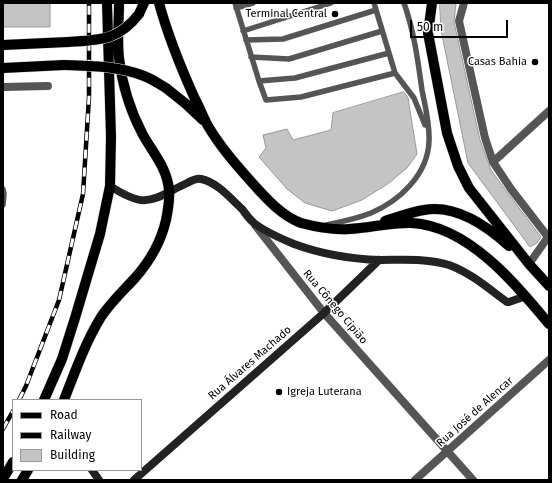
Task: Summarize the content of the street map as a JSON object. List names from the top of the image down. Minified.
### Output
{"streets":{"street":["Rua Cônego Cipião","Rua Álvares Machado","Rua José de Alencar"]},"crossings":[["Rua Cônego Cipião","Rua Álvares Machado"],["Rua Cônego Cipião","Rua José de Alencar"]],"places":["Terminal Central","Casas Bahia","Igreja Luterana"],"legend":["Road","Railway","Building"],"scale_bar":"50 m"}
